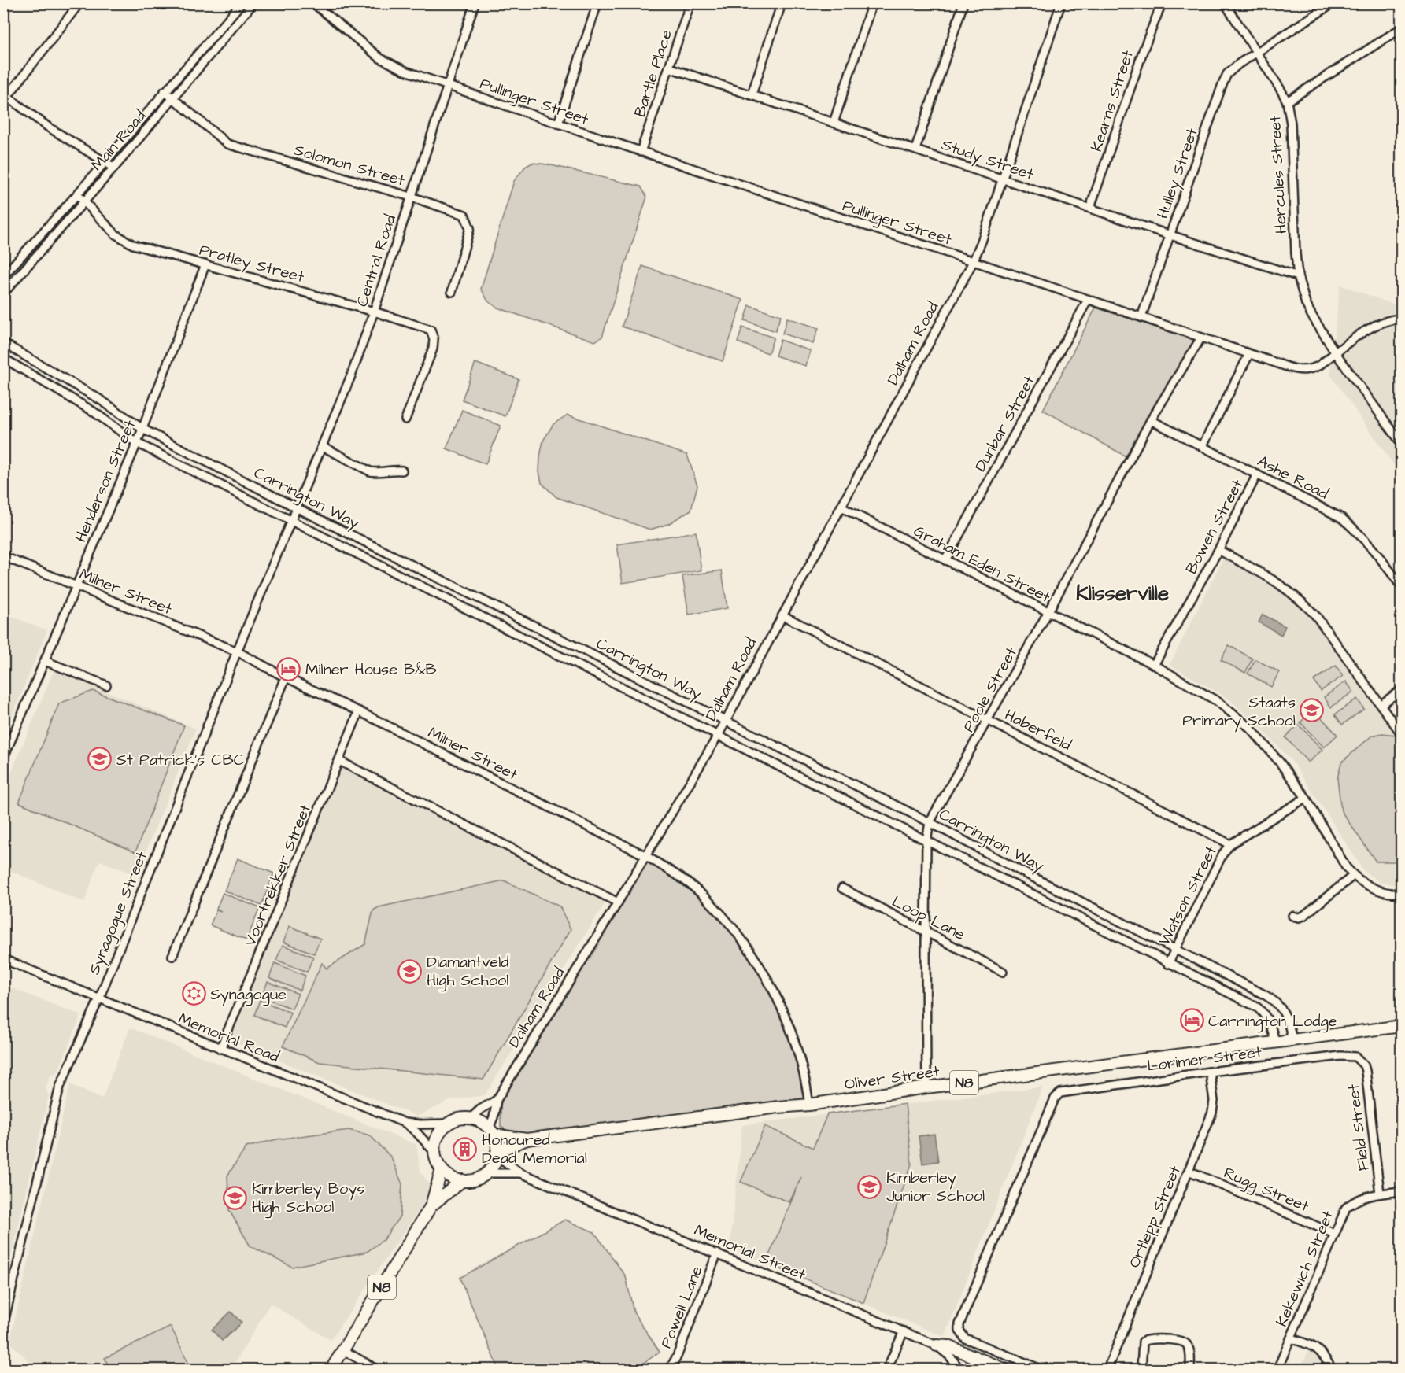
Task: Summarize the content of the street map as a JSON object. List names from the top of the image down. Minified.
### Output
{"streets":{"highway":["Oliver Street","N8"],"street":["Bartle Place","Pullinger Street","Kearns Street","Main Road","Study Street","Solomon Street","Hulley Street","Hercules Street","Central Road","Pratley Street","Dalham Road","Dunbar Street","Ashe Road","Henderson Street","Carrington Way","Bowen Street","Graham Eden Street","Milner Street","Poole Street","Haberfeld","Voortrekker Street","Watson Street","Synagogue Street","Loop Lane","Memorial Road","Lorimer Street","Field Street","Rugg Street","Ortlepp Street","Memorial Street","Kekewich Street","Powell Lane"]},"crossings":[["Bartle Place","Pullinger Street"],["Bartle Place","Study Street"],["Pullinger Street","Hulley Street"],["Pullinger Street","Hercules Street"],["Pullinger Street","Central Road"],["Pullinger Street","Dalham Road"],["Pullinger Street","Dunbar Street"],["Pullinger Street","Poole Street"],["Kearns Street","Study Street"],["Main Road","Solomon Street"],["Main Road","Pratley Street"],["Study Street","Hulley Street"],["Study Street","Hercules Street"],["Study Street","Dalham Road"],["Solomon Street","Central Road"],["Hulley Street","Hercules Street"],["Central Road","Pratley Street"],["Central Road","Carrington Way"],["Central Road","Synagogue Street"],["Pratley Street","Henderson Street"],["Dalham Road","Carrington Way"],["Dalham Road","Graham Eden Street"],["Dalham Road","Milner Street"],["Dalham Road","Haberfeld"],["Dalham Road","Memorial Road"],["Dalham Road","Oliver Street"],["Dalham Road","N8"],["Dalham Road","Memorial Street"],["Dunbar Street","Graham Eden Street"],["Ashe Road","Bowen Street"],["Ashe Road","Poole Street"],["Henderson Street","Carrington Way"],["Henderson Street","Milner Street"],["Carrington Way","Poole Street"],["Carrington Way","Watson Street"],["Carrington Way","Synagogue Street"],["Carrington Way","Oliver Street"],["Bowen Street","Graham Eden Street"],["Graham Eden Street","Poole Street"],["Graham Eden Street","Watson Street"],["Milner Street","Voortrekker Street"],["Milner Street","Synagogue Street"],["Milner Street","Oliver Street"],["Poole Street","Haberfeld"],["Poole Street","Loop Lane"],["Poole Street","Oliver Street"],["Haberfeld","Watson Street"],["Voortrekker Street","Memorial Road"],["Synagogue Street","Memorial Road"],["Memorial Road","Oliver Street"],["Memorial Road","N8"],["Memorial Road","Memorial Street"],["Lorimer Street","Field Street"],["Lorimer Street","Ortlepp Street"],["Oliver Street","N8"],["Oliver Street","Memorial Street"],["N8","Memorial Street"],["Field Street","Kekewich Street"],["Rugg Street","Ortlepp Street"],["Rugg Street","Kekewich Street"],["Memorial Street","Powell Lane"]],"districts":["Klisserville"],"places":{"hotel":["Milner House B&B","Carrington Lodge"],"school or university":["Staats Primary School","St Patrick's CBC","Diamantveld High School","Kimberley Junior School","Kimberley Boys High School"],"synagogue":["Synagogue"],"building":["Honoured Dead Memorial"]}}
